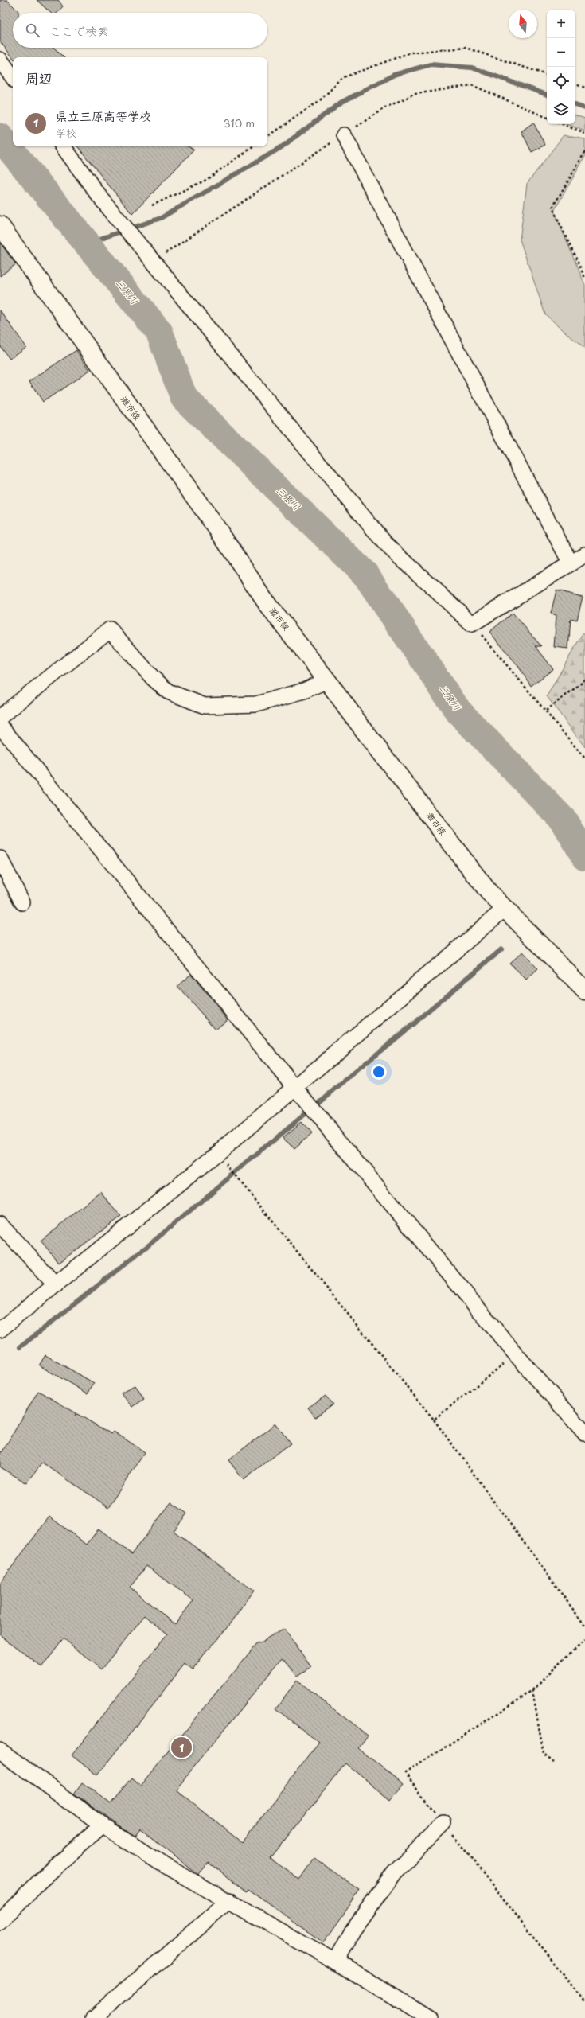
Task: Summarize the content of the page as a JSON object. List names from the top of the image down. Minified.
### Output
{"streets":{"main road":["灘市線"]},"water":["三原川"],"north":"top","page":{"map_buttons":["+","−"],"search":"ここで検索","heading":"周辺","list":[{"mark":"1","name":"県立三原高等学校","note":"学校","value":"310 m"}],"pins":"1"}}
